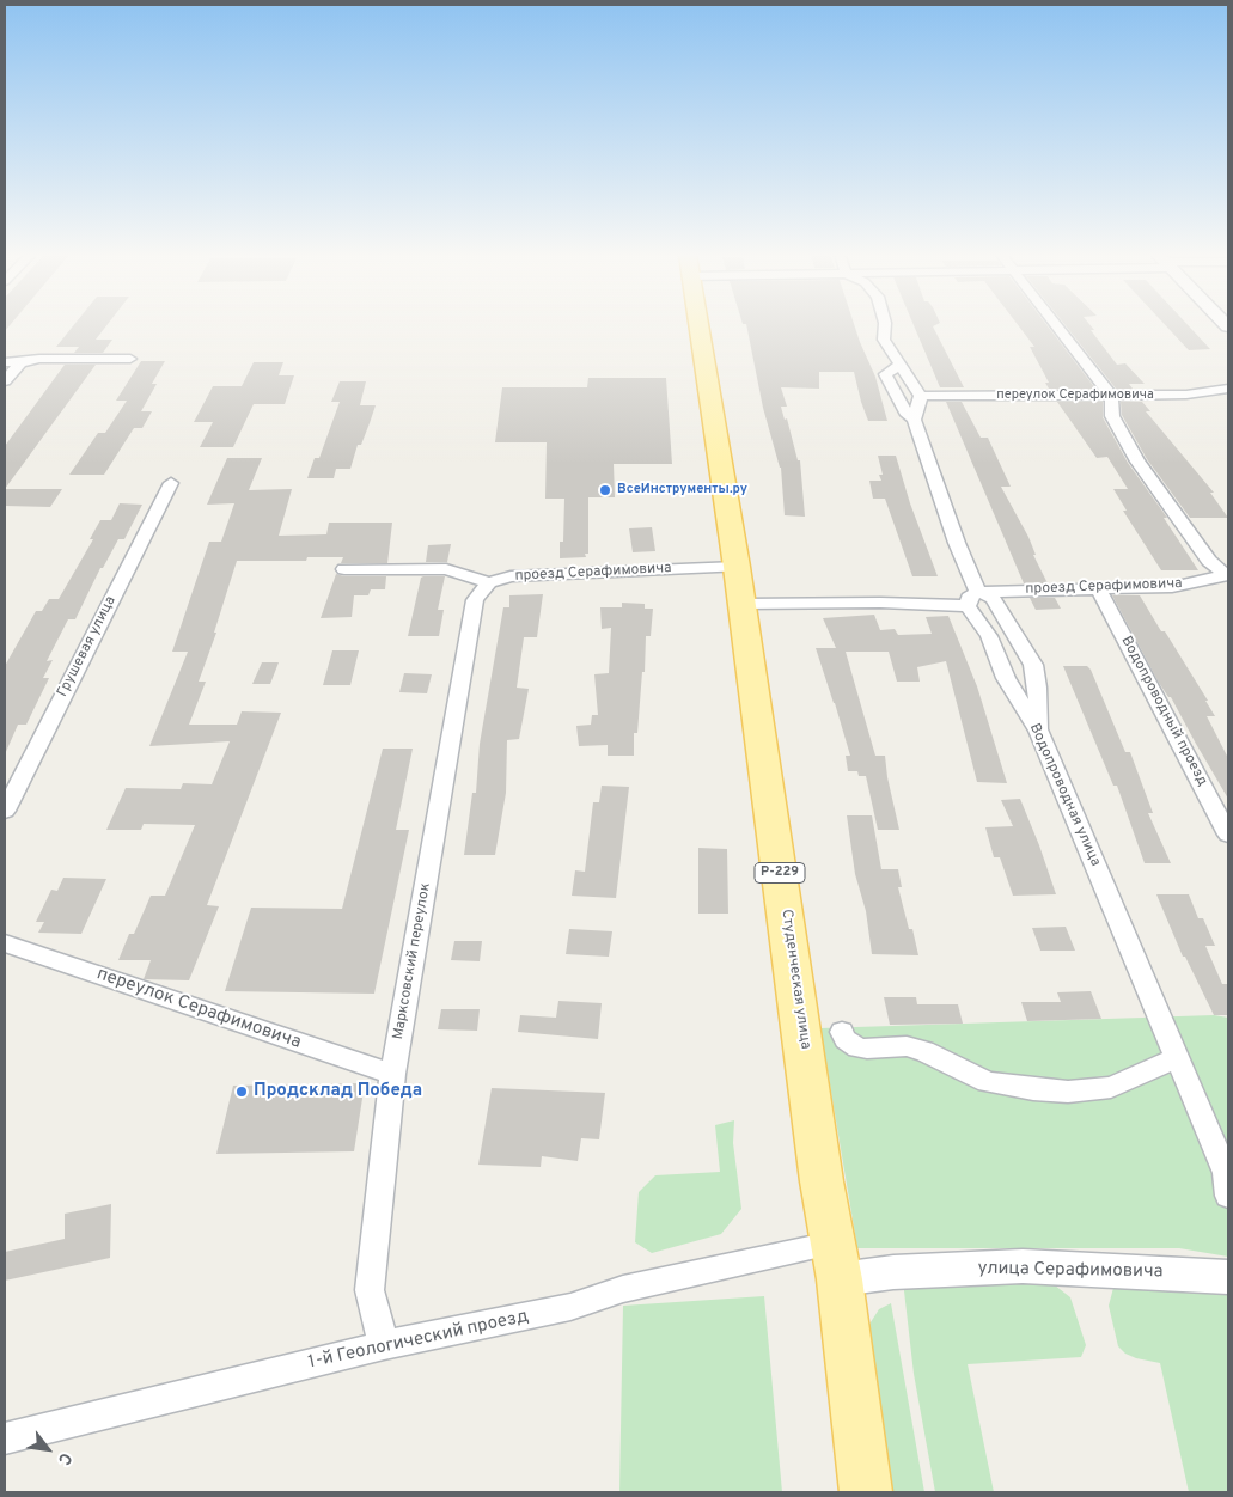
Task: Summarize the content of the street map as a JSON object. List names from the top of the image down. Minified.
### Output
{"streets":{"main road":["Р-229","Студенческая улица"],"street":["переулок Серафимовича","проезд Серафимовича","Грушевая улица","Водопроводный проезд","Водопроводная улица","Марксовский переулок","улица Серафимовича","1-й Геологический проезд"]},"crossings":[["переулок Серафимовича","Марксовский переулок"],["проезд Серафимовича","Водопроводный проезд"],["проезд Серафимовича","Водопроводная улица"],["проезд Серафимовича","Марксовский переулок"],["проезд Серафимовича","Студенческая улица"],["Марксовский переулок","1-й Геологический проезд"],["Студенческая улица","улица Серафимовича"],["Студенческая улица","1-й Геологический проезд"]],"places":["ВсеИнструменты.ру","Продсклад Победа"],"north":"bottom right"}
